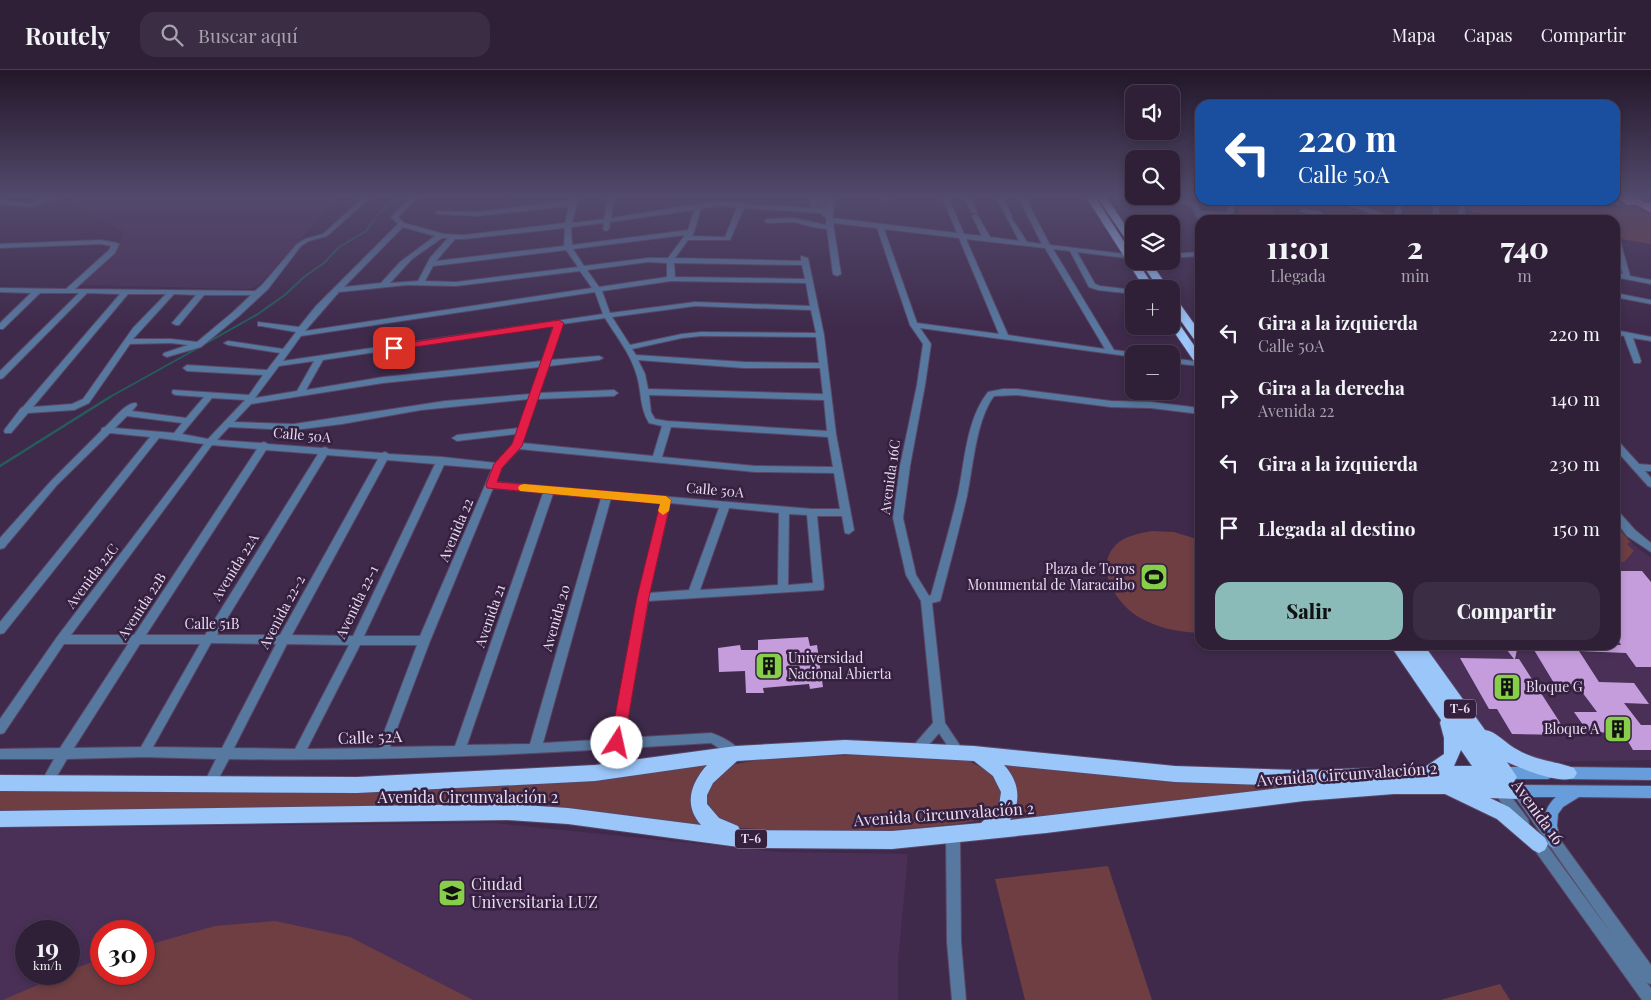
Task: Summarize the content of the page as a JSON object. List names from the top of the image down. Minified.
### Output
{"streets":{"highway":["T-6","Avenida Circunvalación 2","Avenida 16"],"street":["Calle 50A","Avenida 16C","Avenida 22","Avenida 22A","Avenida 22C","Avenida 22-1","Avenida 22B","Avenida 22-2","Avenida 21","Avenida 20","Calle 51B","Calle 52A"]},"crossings":[["Calle 50A","Avenida 22"],["Calle 50A","Avenida 22A"],["Calle 50A","Avenida 22C"],["Calle 50A","Avenida 22-1"],["Calle 50A","Avenida 22B"],["Calle 50A","Avenida 22-2"],["Calle 50A","Avenida 21"],["Calle 50A","Avenida 20"],["Avenida 16C","T-6"],["Avenida 16C","Avenida Circunvalación 2"],["Avenida 22","Calle 51B"],["Avenida 22","Calle 52A"],["Avenida 22A","Calle 51B"],["Avenida 22A","Calle 52A"],["Avenida 22C","Calle 51B"],["Avenida 22-1","Calle 51B"],["Avenida 22-1","Calle 52A"],["Avenida 22B","Calle 51B"],["Avenida 22B","Calle 52A"],["Avenida 22B","Avenida Circunvalación 2"],["Avenida 22-2","Calle 51B"],["Avenida 22-2","Calle 52A"],["Avenida 22-2","Avenida Circunvalación 2"],["Avenida 21","Calle 52A"],["Avenida 20","Calle 52A"],["T-6","Calle 52A"],["T-6","Avenida Circunvalación 2"],["Calle 52A","Avenida Circunvalación 2"],["Avenida Circunvalación 2","Avenida 16"]],"places":{"sports":["Plaza de Toros Monumental de Maracaibo"],"building":["Universidad Nacional Abierta","Bloque G","Bloque A"],"school or university":["Ciudad Universitaria LUZ"]},"page":{"header":"Routely","search":"Buscar aquí","nav":["Mapa","Capas","Compartir"],"map_buttons":["+","−"],"turn":["220 m","Calle 50A"],"eta":["11:01","Llegada","2","min","740","m"],"list":[{"name":"Gira a la izquierda","note":"Calle 50A","value":"220 m"},{"name":"Gira a la derecha","note":"Avenida 22","value":"140 m"},{"name":"Gira a la izquierda","value":"230 m"},{"name":"Llegada al destino","value":"150 m"}],"buttons":["Salir","Compartir"],"speed":"19 km/h","limit":"30"}}
